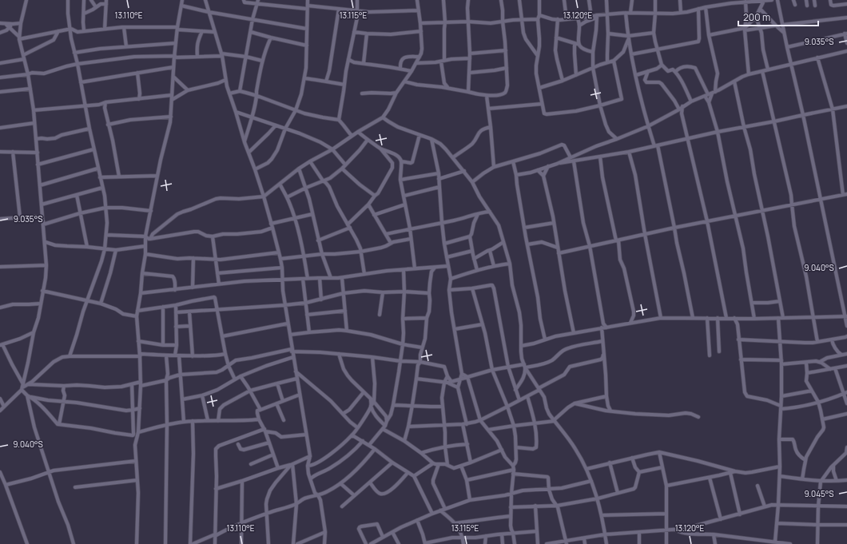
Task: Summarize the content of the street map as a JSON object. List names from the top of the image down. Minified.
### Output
{"scale_bar":"200 m","coordinates":["13.110°E","13.115°E","13.120°E","9.035°S","9.040°S","9.045°S"]}
